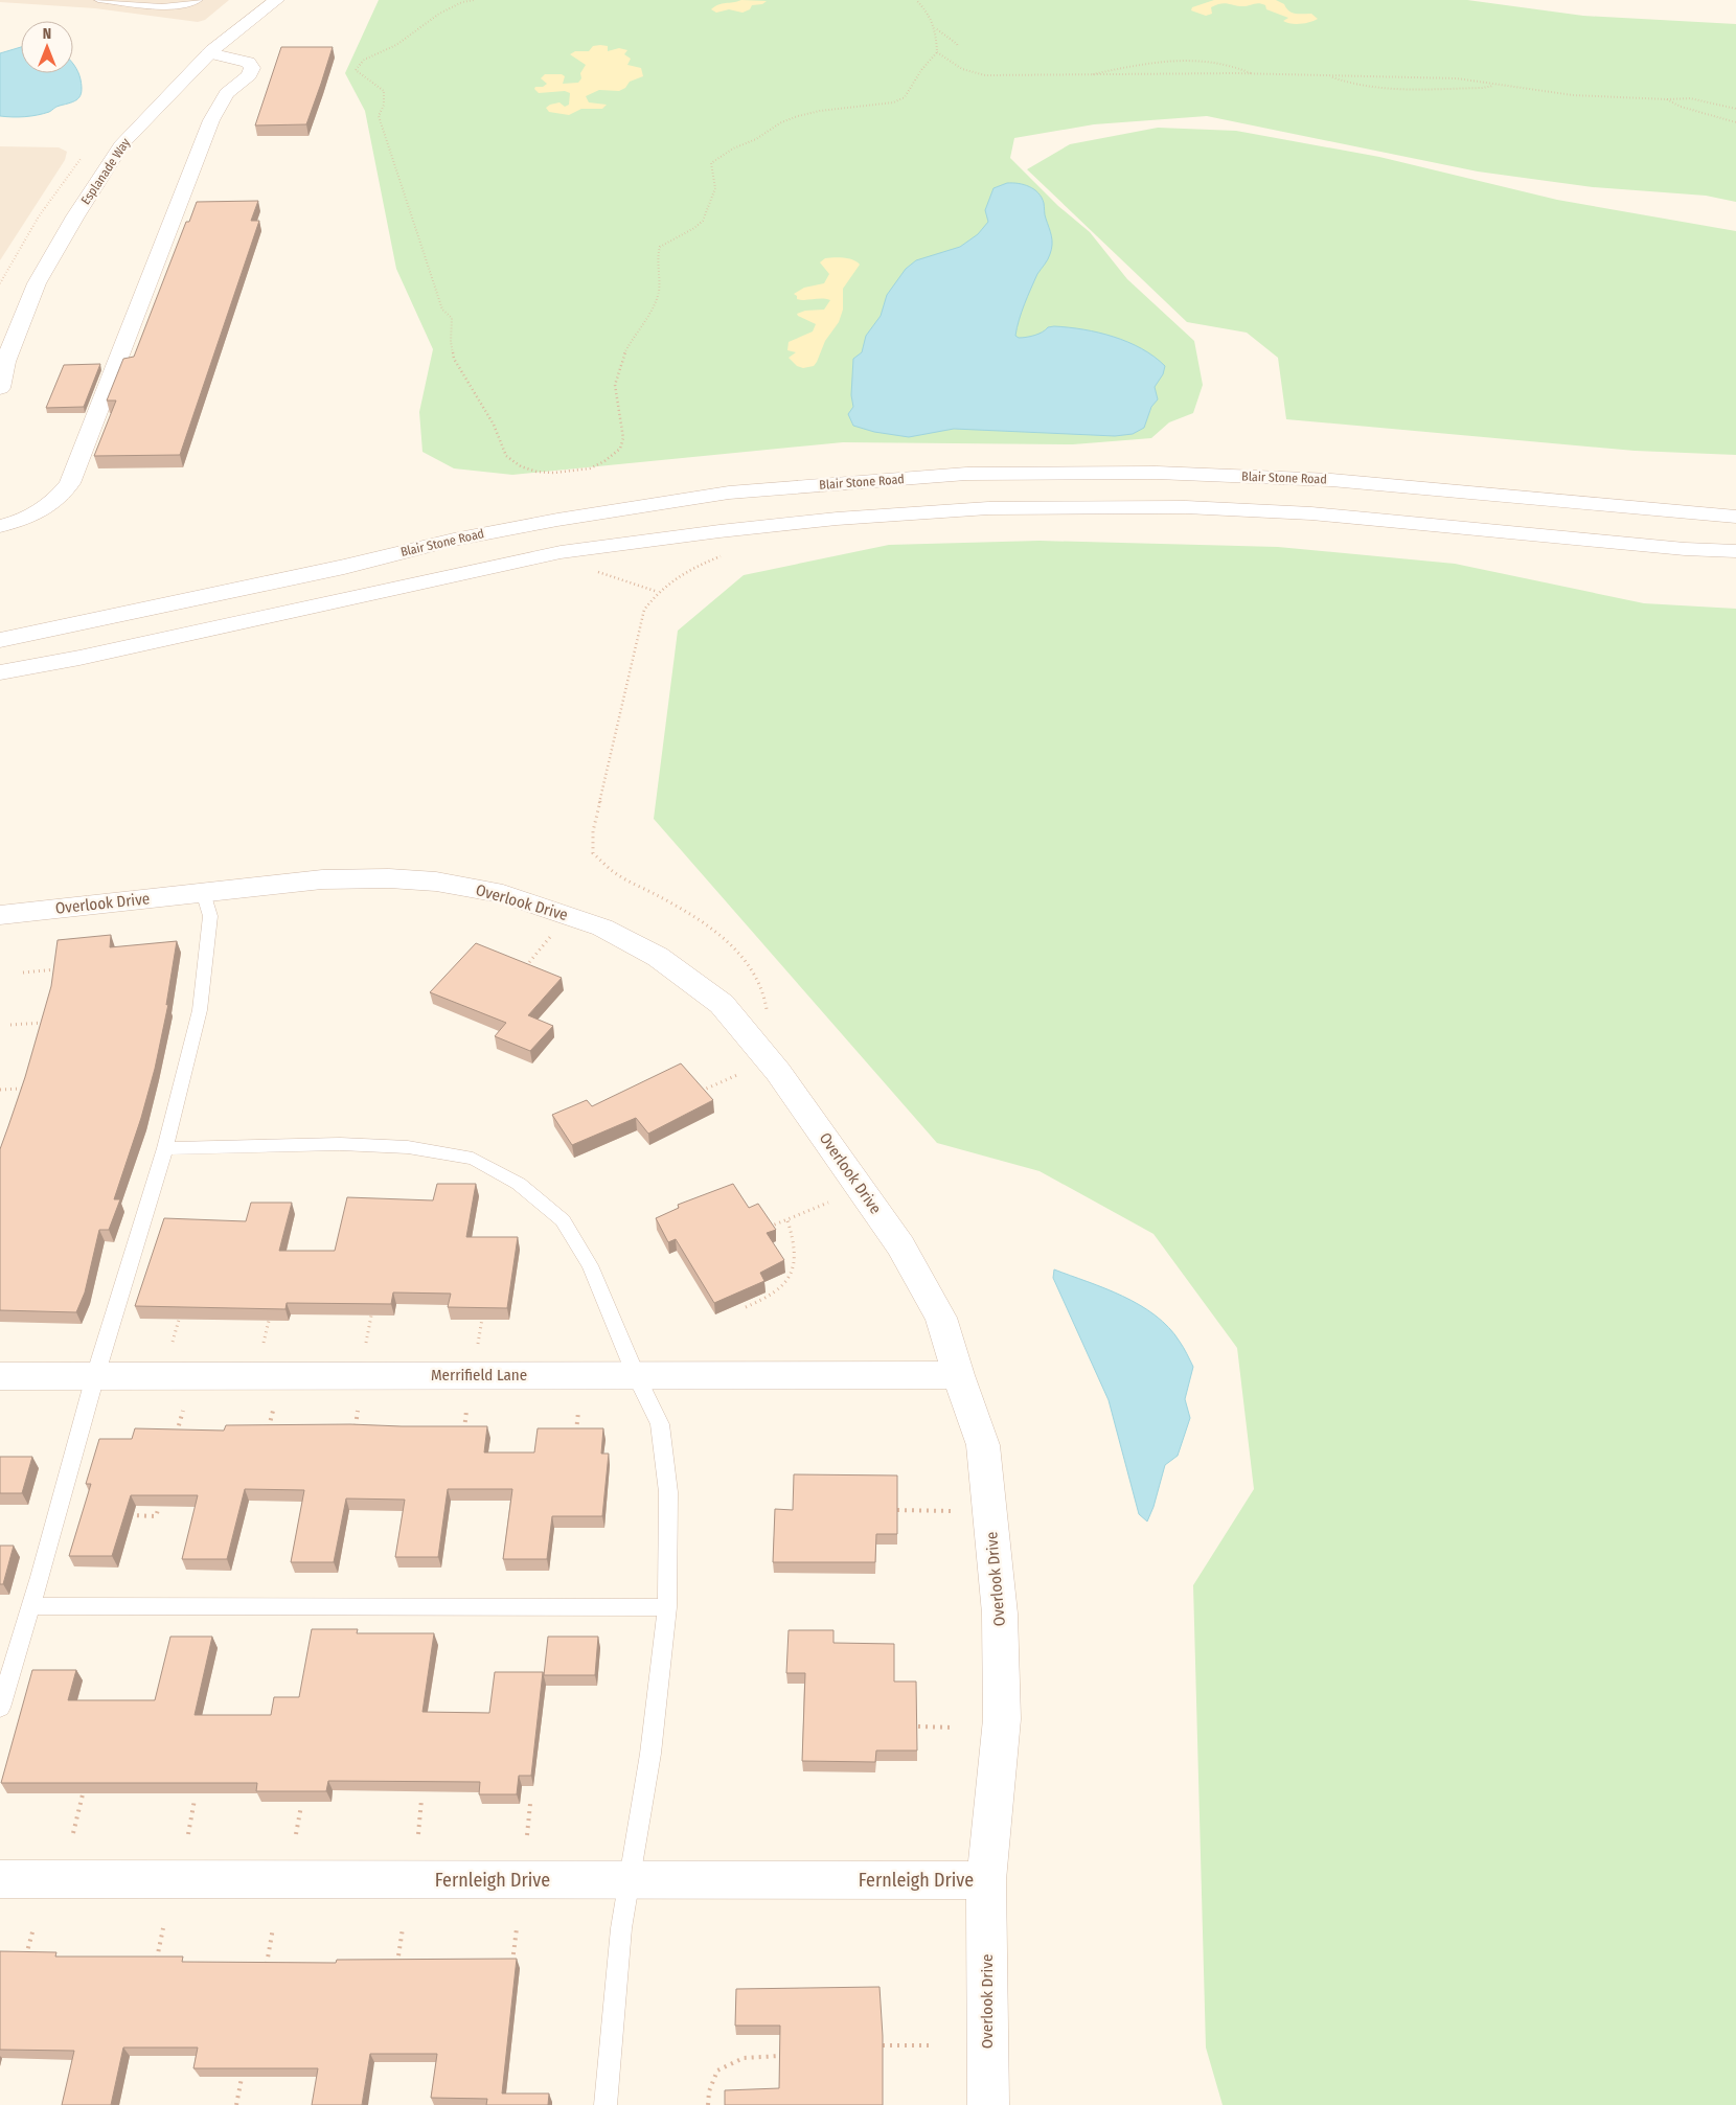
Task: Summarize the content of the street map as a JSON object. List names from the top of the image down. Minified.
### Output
{"streets":{"street":["Esplanade Way","Blair Stone Road","Overlook Drive","Merrifield Lane","Fernleigh Drive"]},"crossings":[["Overlook Drive","Merrifield Lane"],["Overlook Drive","Fernleigh Drive"]],"north":"top"}
